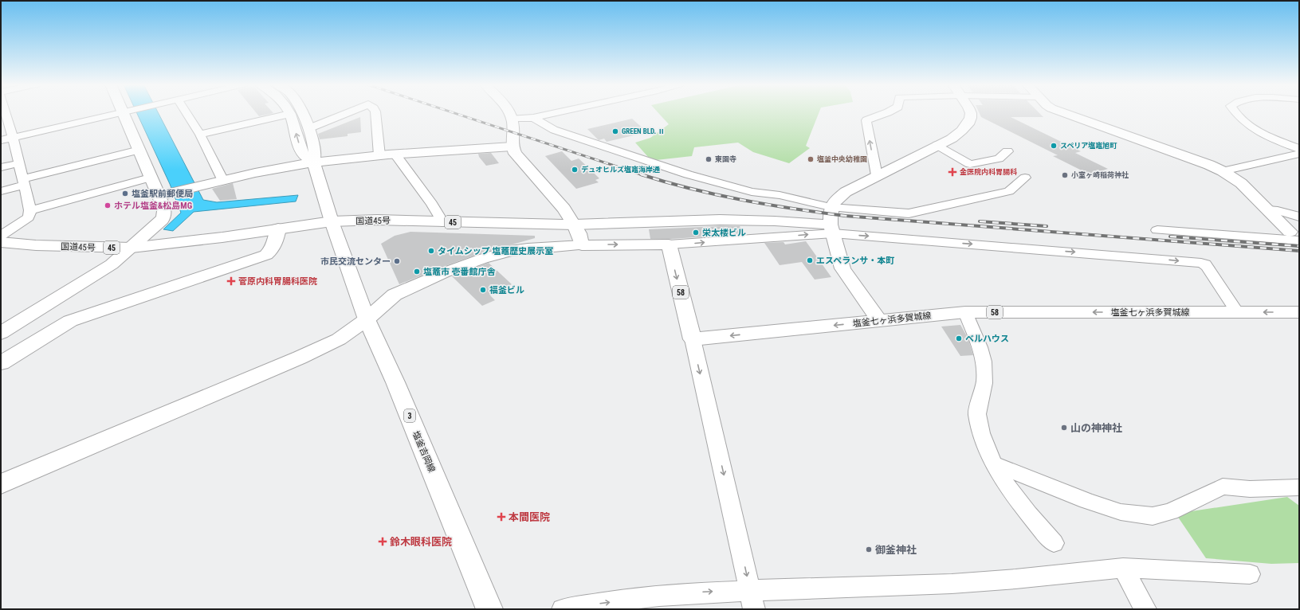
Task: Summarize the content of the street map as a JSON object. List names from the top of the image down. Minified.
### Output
{"streets":{"main road":["国道45号","45","58","塩釜七ヶ浜多賀城線","3","塩釜吉岡線"]},"crossings":[["国道45号","塩釜吉岡線"],["58","塩釜七ヶ浜多賀城線"]],"one_way":["塩釜七ヶ浜多賀城線"],"places":{"other":["GREEN BLD. Ⅱ","スペリア塩竈旭町","東園寺","塩釜中央幼稚園","デュオヒルズ塩竈海岸通","小室ヶ崎稲荷神社","塩釜駅前郵便局","ホテル塩釜&松島MG","栄太楼ビル","タイムシップ 塩竈歴史展示室","エスペランサ・本町","市民交流センター","塩竈市 壱番館庁舎","福釜ビル","ベルハウス","山の神神社","御釜神社"],"health":["金医院内科胃腸科","菅原内科胃腸科医院","本間医院","鈴木眼科医院"]}}
